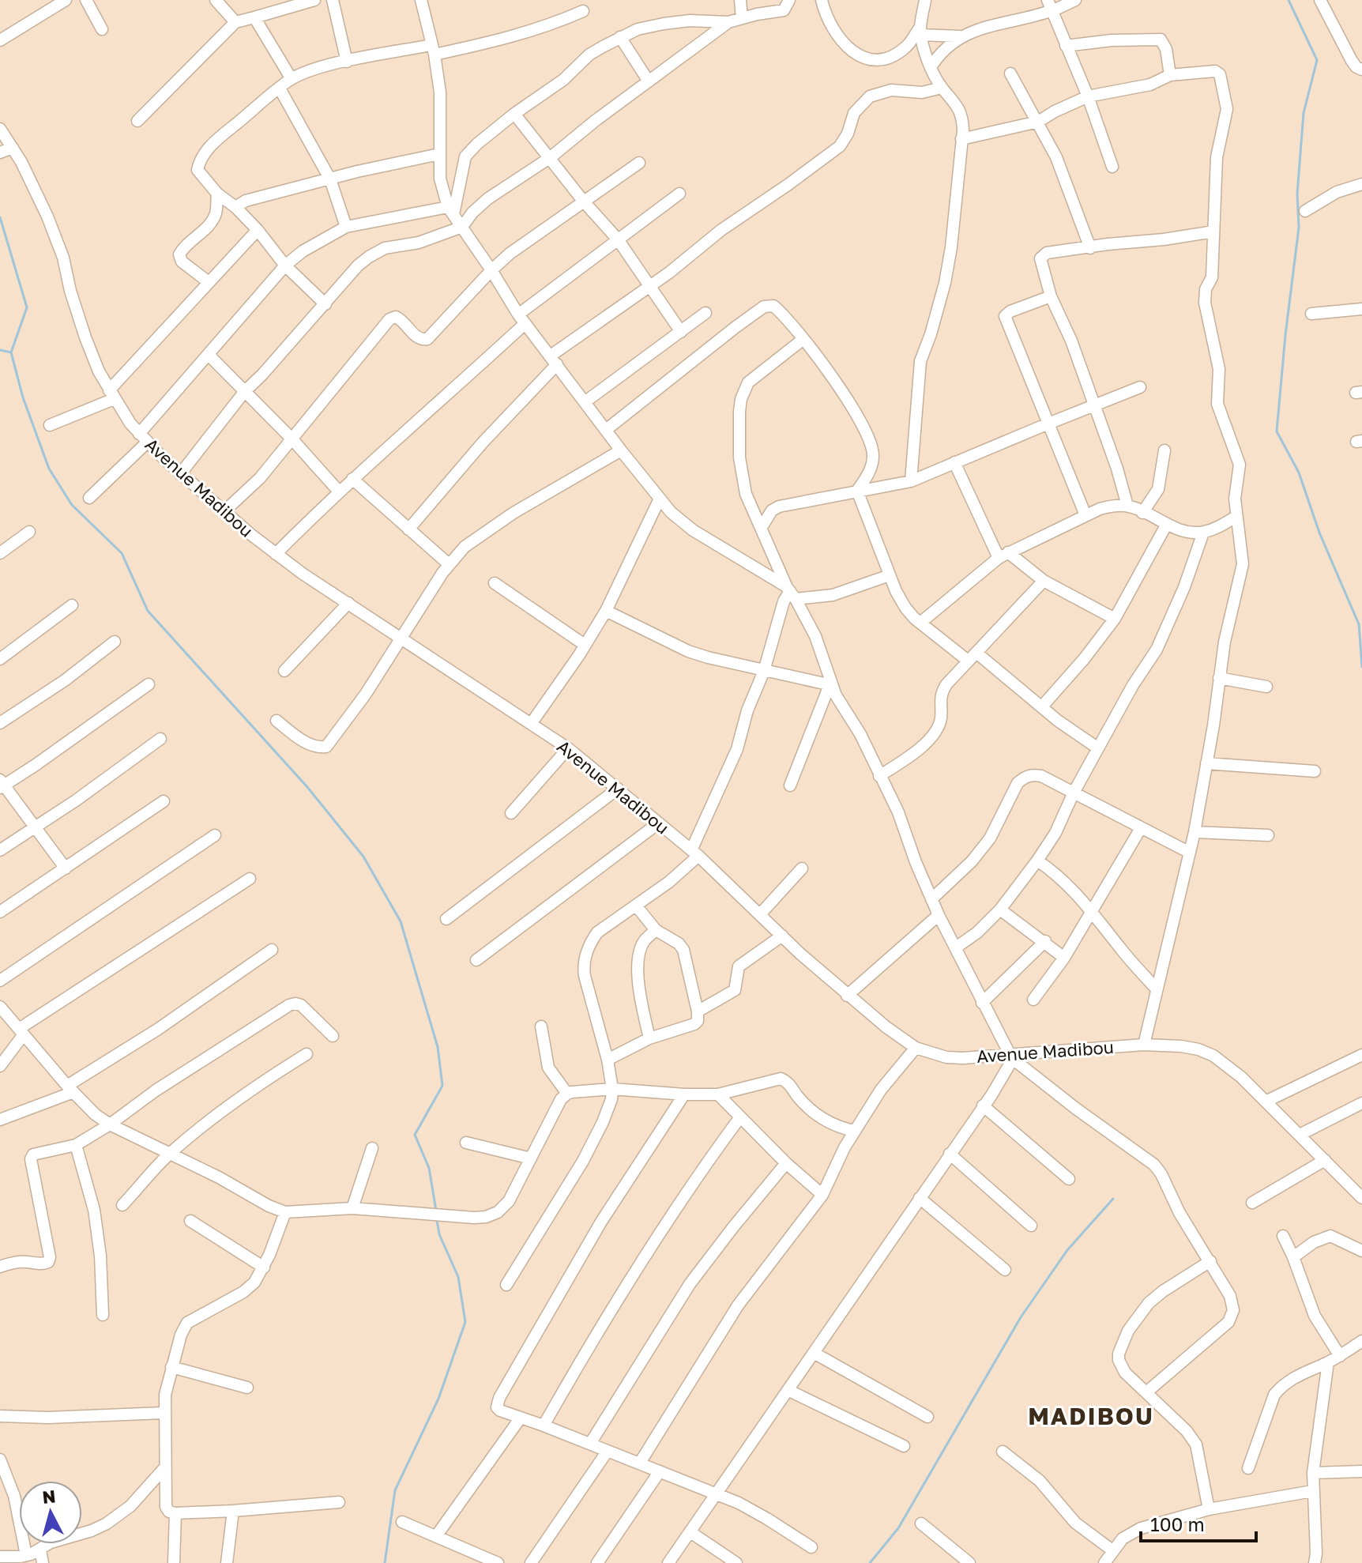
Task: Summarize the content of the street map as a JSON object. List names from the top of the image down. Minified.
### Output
{"streets":{"street":["Avenue Madibou"]},"districts":["MADIBOU"],"scale_bar":"100 m","north":"top"}
